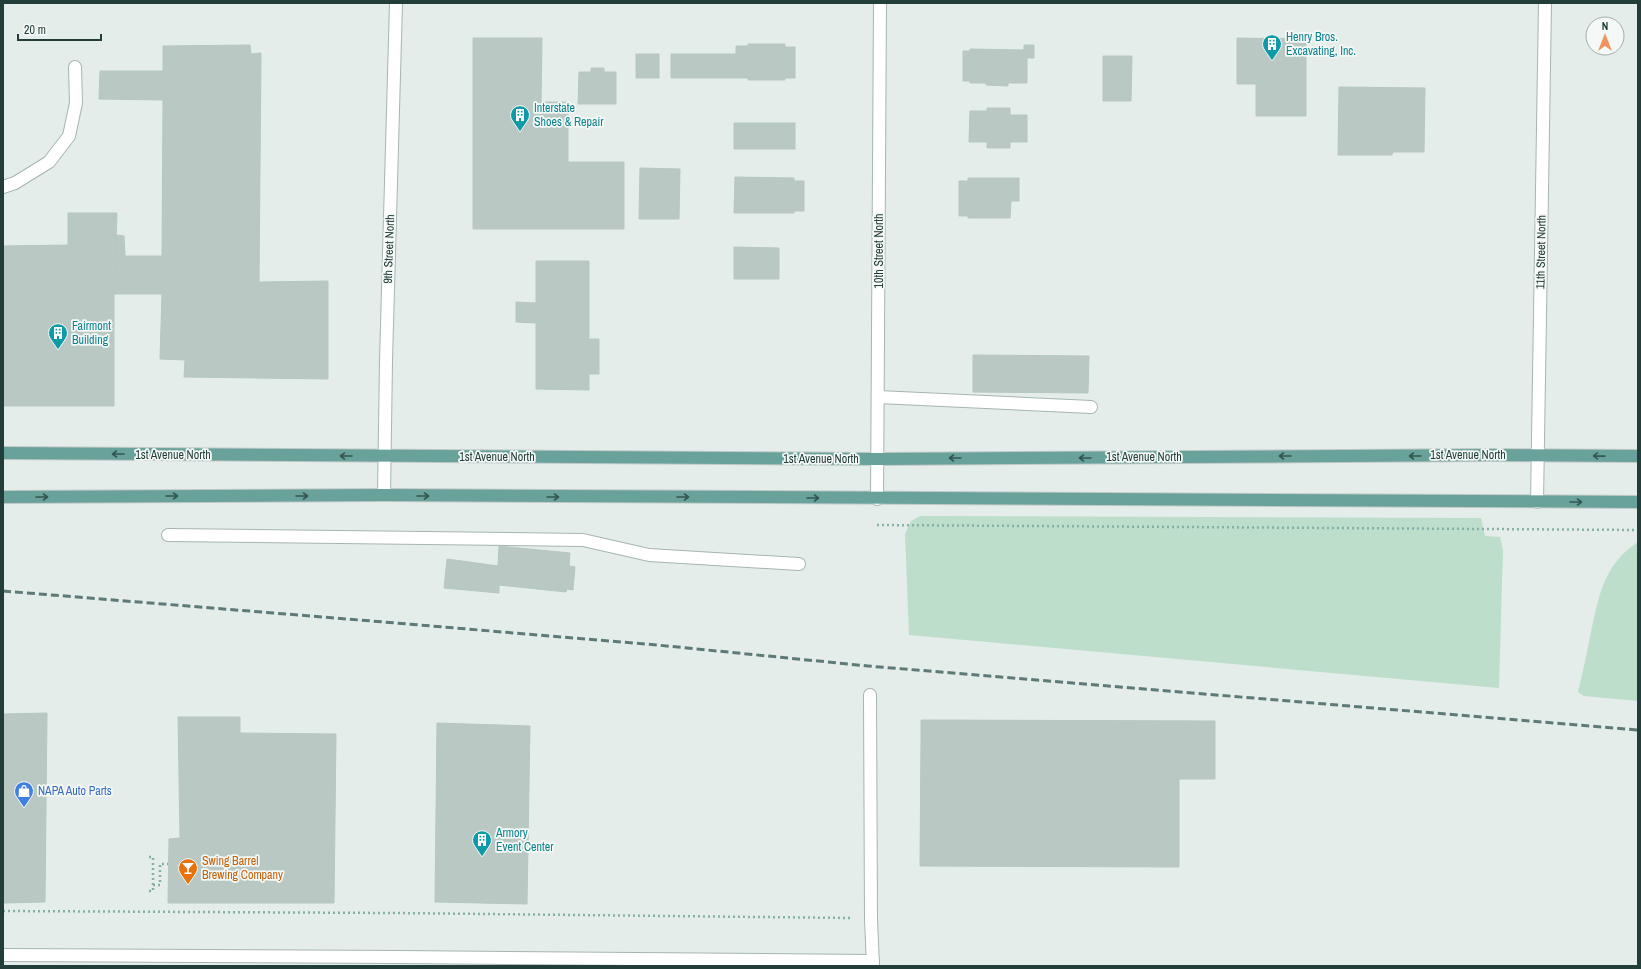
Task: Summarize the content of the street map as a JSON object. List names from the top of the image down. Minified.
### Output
{"streets":{"main road":["1st Avenue North"],"street":["9th Street North","10th Street North","11th Street North"]},"crossings":[["9th Street North","1st Avenue North"],["10th Street North","1st Avenue North"],["11th Street North","1st Avenue North"]],"places":{"building":["Henry Bros. Excavating, Inc.","Interstate Shoes & Repair","Fairmont Building","Armory Event Center"],"shop":["NAPA Auto Parts"],"bar":["Swing Barrel Brewing Company"]},"scale_bar":"20 m","north":"top"}
